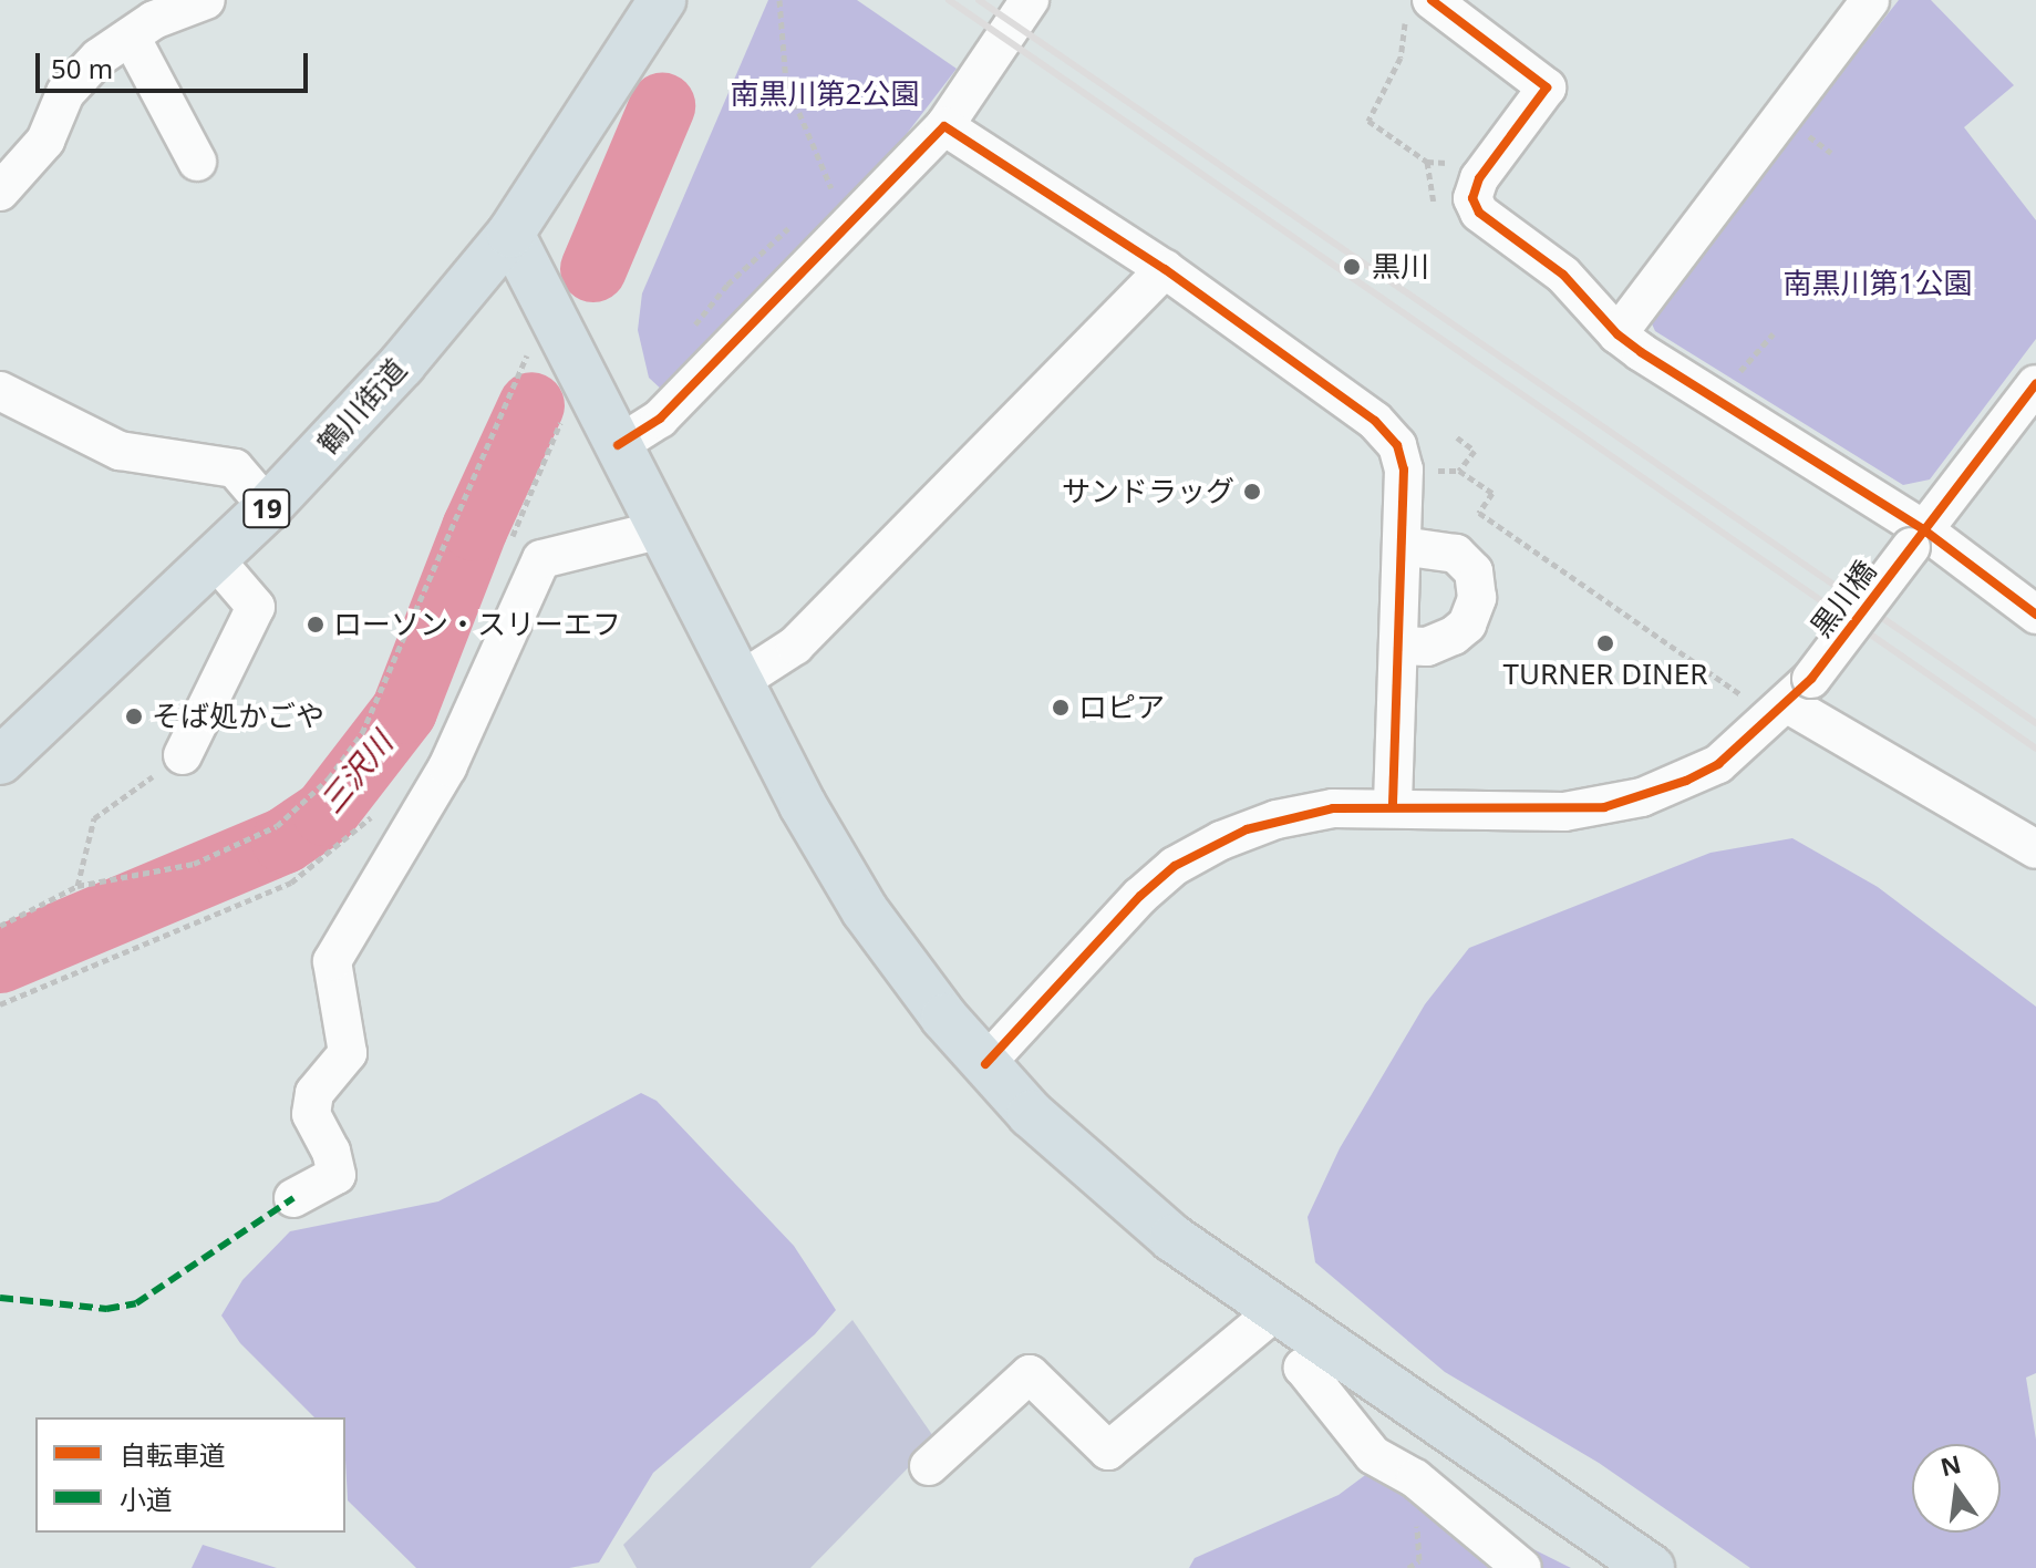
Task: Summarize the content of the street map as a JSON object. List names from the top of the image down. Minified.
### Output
{"streets":{"main road":["鶴川街道","19"],"street":["黒川橋"]},"water":["三沢川"],"parks":["南黒川第2公園","南黒川第1公園"],"places":["黒川","サンドラッグ","ローソン・スリーエフ","TURNER DINER","ロピア","そば処かごや"],"legend":["自転車道","小道"],"scale_bar":"50 m","north":"top"}
